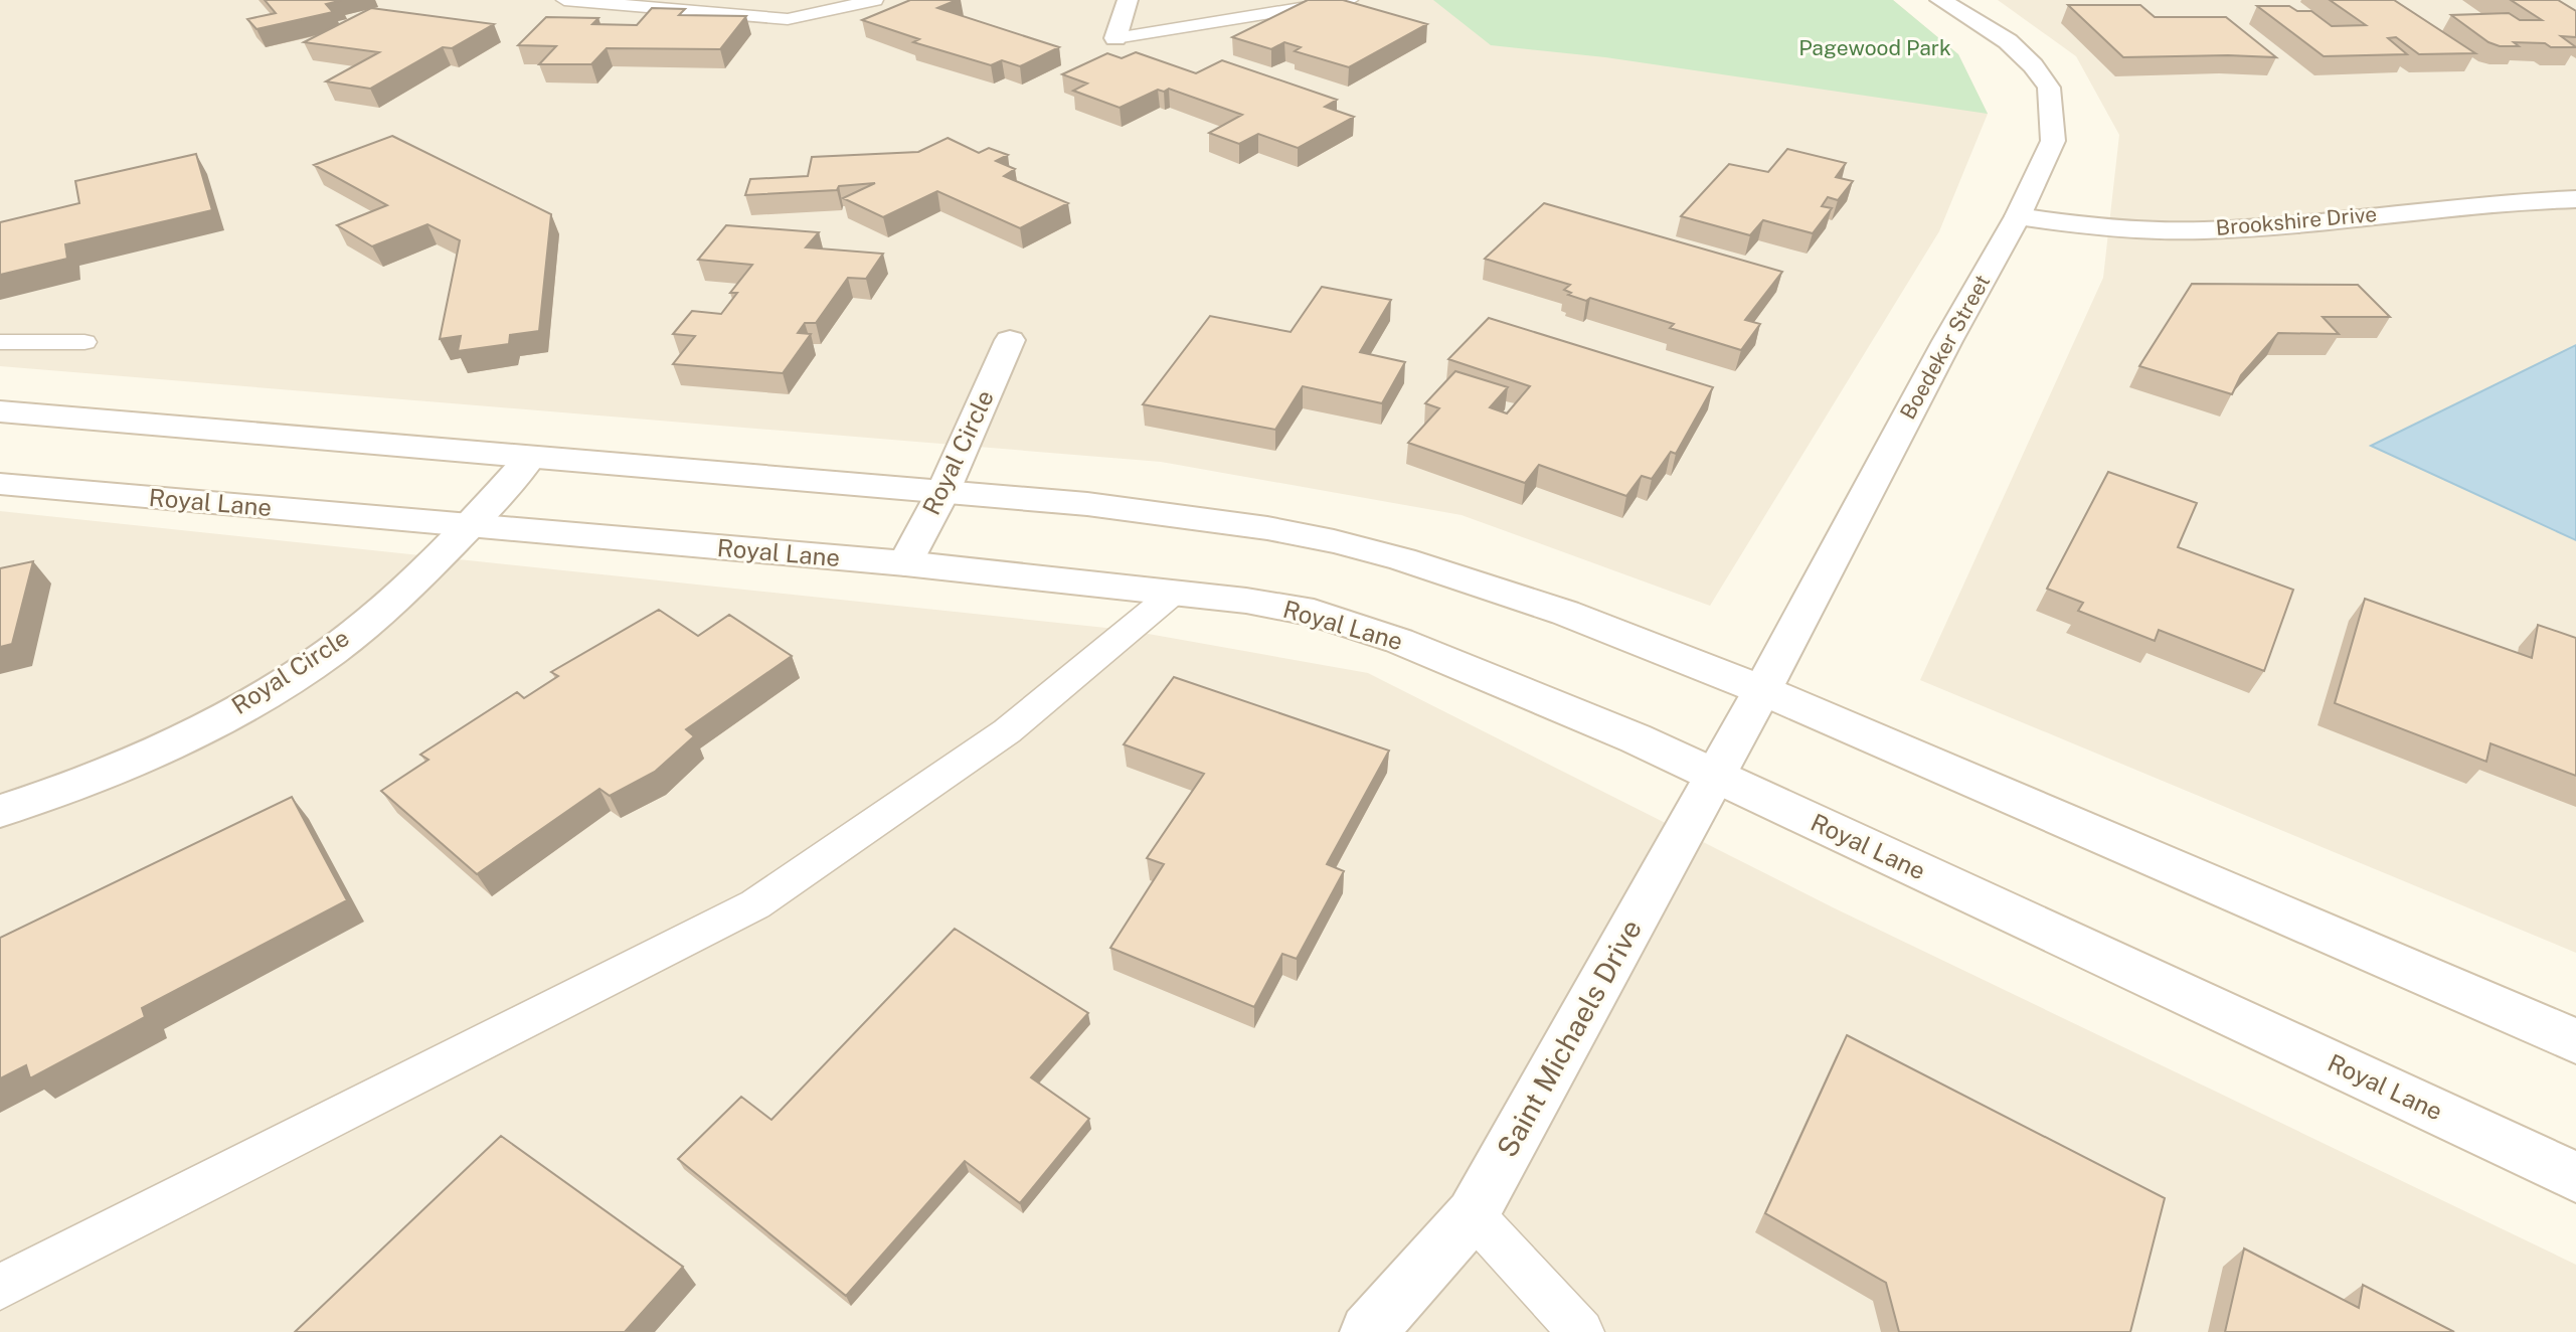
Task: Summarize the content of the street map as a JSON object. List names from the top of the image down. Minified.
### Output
{"streets":{"main road":["Brookshire Drive","Boedeker Street","Royal Circle","Royal Lane","Saint Michaels Drive"]},"crossings":[["Brookshire Drive","Boedeker Street"],["Boedeker Street","Saint Michaels Drive"],["Royal Circle","Royal Lane"],["Royal Lane","Saint Michaels Drive"]],"parks":["Pagewood Park"]}
